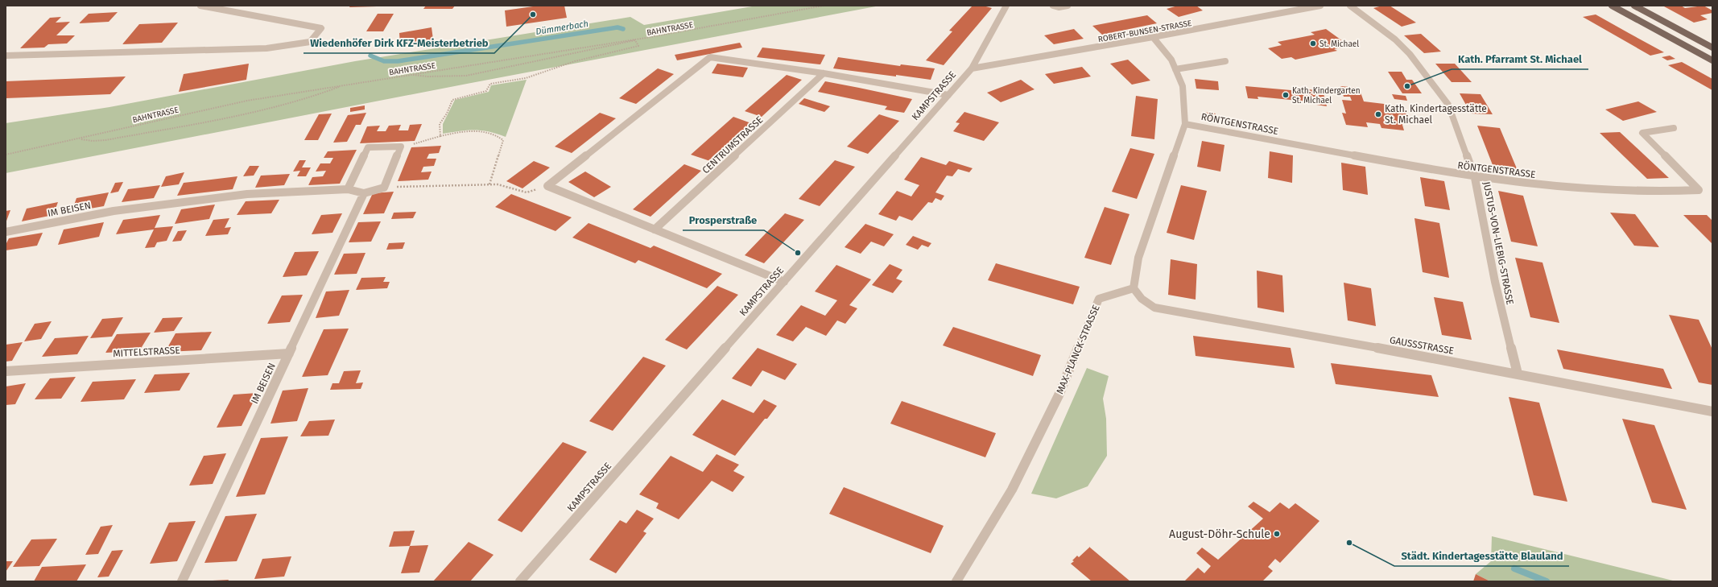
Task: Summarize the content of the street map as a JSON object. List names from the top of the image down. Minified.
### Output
{"streets":{"street":["ROBERT-BUNSEN-STRASSE","KAMPSTRASSE","RÖNTGENSTRASSE","CENTRUMSTRASSE","IM BEISEN","JUSTUS-VON-LIEBIG-STRASSE","GAUSSSTRASSE","MAX-PLANCK-STRASSE","MITTELSTRASSE"],"path":["BAHNTRASSE"]},"crossings":[["ROBERT-BUNSEN-STRASSE","KAMPSTRASSE"],["RÖNTGENSTRASSE","JUSTUS-VON-LIEBIG-STRASSE"],["IM BEISEN","MITTELSTRASSE"],["JUSTUS-VON-LIEBIG-STRASSE","GAUSSSTRASSE"],["GAUSSSTRASSE","MAX-PLANCK-STRASSE"]],"water":["Dümmerbach"],"places":["Wiedenhöfer Dirk KFZ-Meisterbetrieb","St. Michael","Kath. Pfarramt St. Michael","Kath. Kindergarten St. Michael","Kath. Kindertagesstätte St. Michael","Prosperstraße","August-Döhr-Schule","Städt. Kindertagesstätte Blauland"]}
